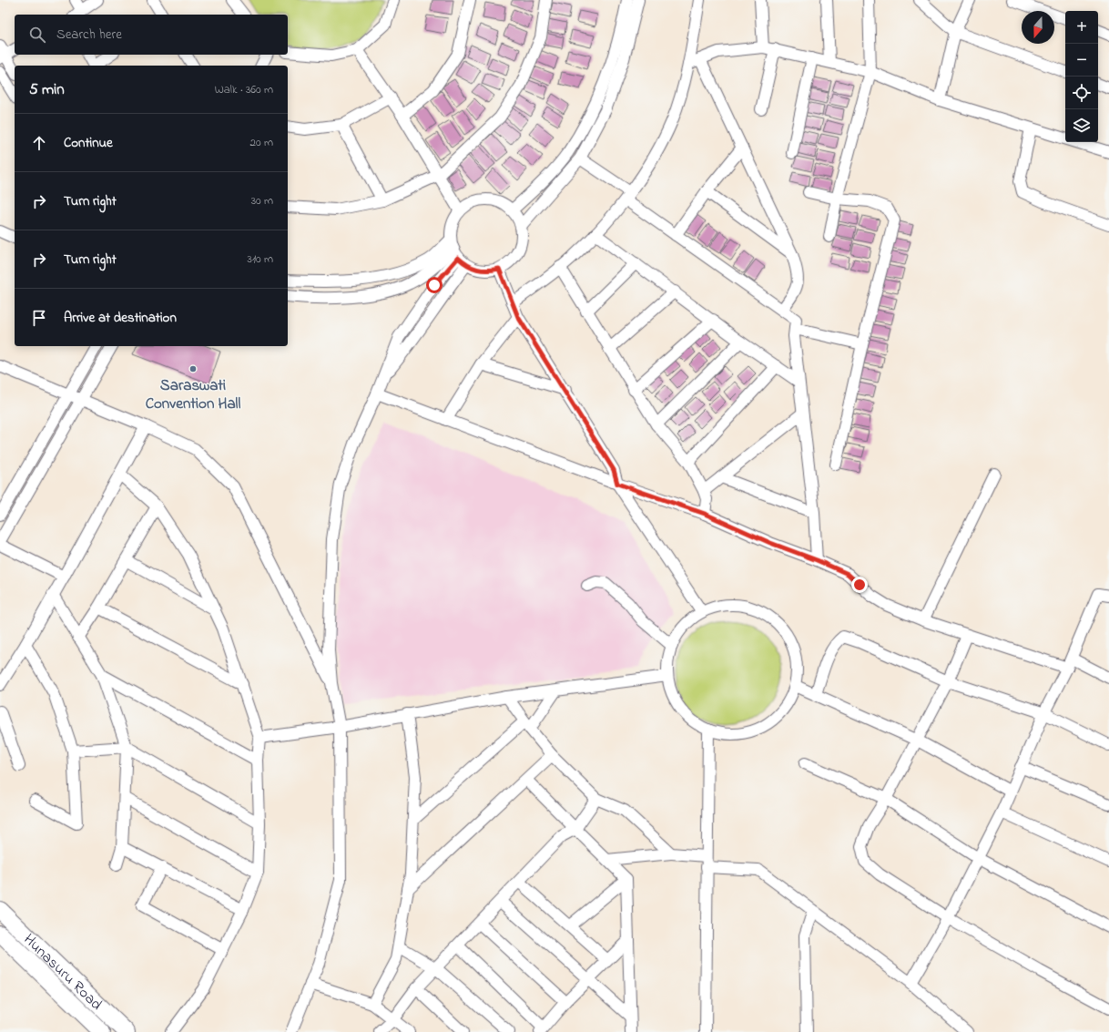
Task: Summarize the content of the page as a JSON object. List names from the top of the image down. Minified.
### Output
{"streets":{"highway":["Hunasuru Road"]},"places":["Saraswati Convention Hall"],"north":"bottom","page":{"map_buttons":["+","−"],"search":"Search here","heading":["5 min","Walk · 360 m"],"list":[["Continue","20 m"],["Turn right","30 m"],["Turn right","310 m"],"Arrive at destination"]}}
